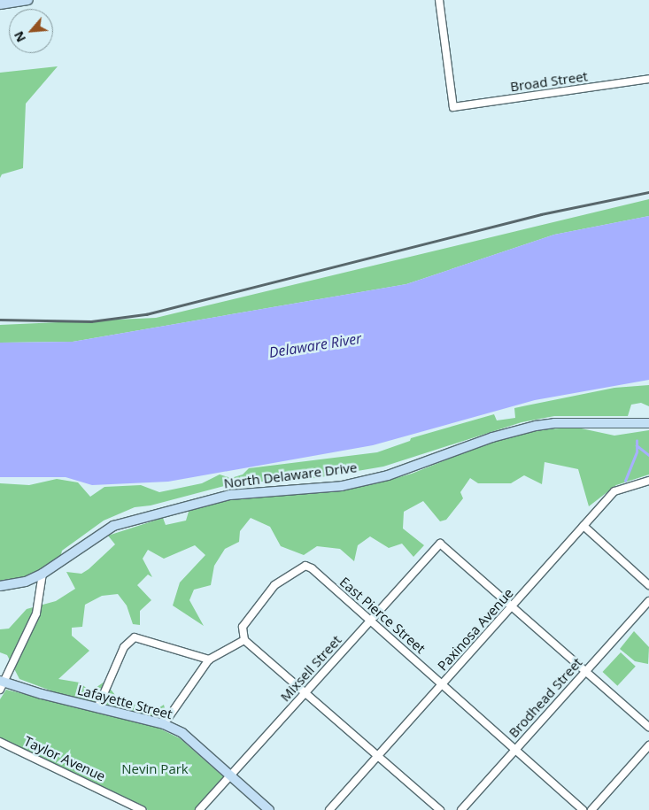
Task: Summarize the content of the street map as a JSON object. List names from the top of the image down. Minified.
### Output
{"streets":{"main road":["North Delaware Drive","Lafayette Street"],"street":["Broad Street","East Pierce Street","Paxinosa Avenue","Mixsell Street","Brodhead Street","Taylor Avenue"]},"crossings":[["East Pierce Street","Paxinosa Avenue"],["East Pierce Street","Mixsell Street"],["East Pierce Street","Brodhead Street"],["Paxinosa Avenue","Mixsell Street"],["Mixsell Street","Lafayette Street"]],"water":["Delaware River"],"parks":["Nevin Park"],"north":"bottom left"}
